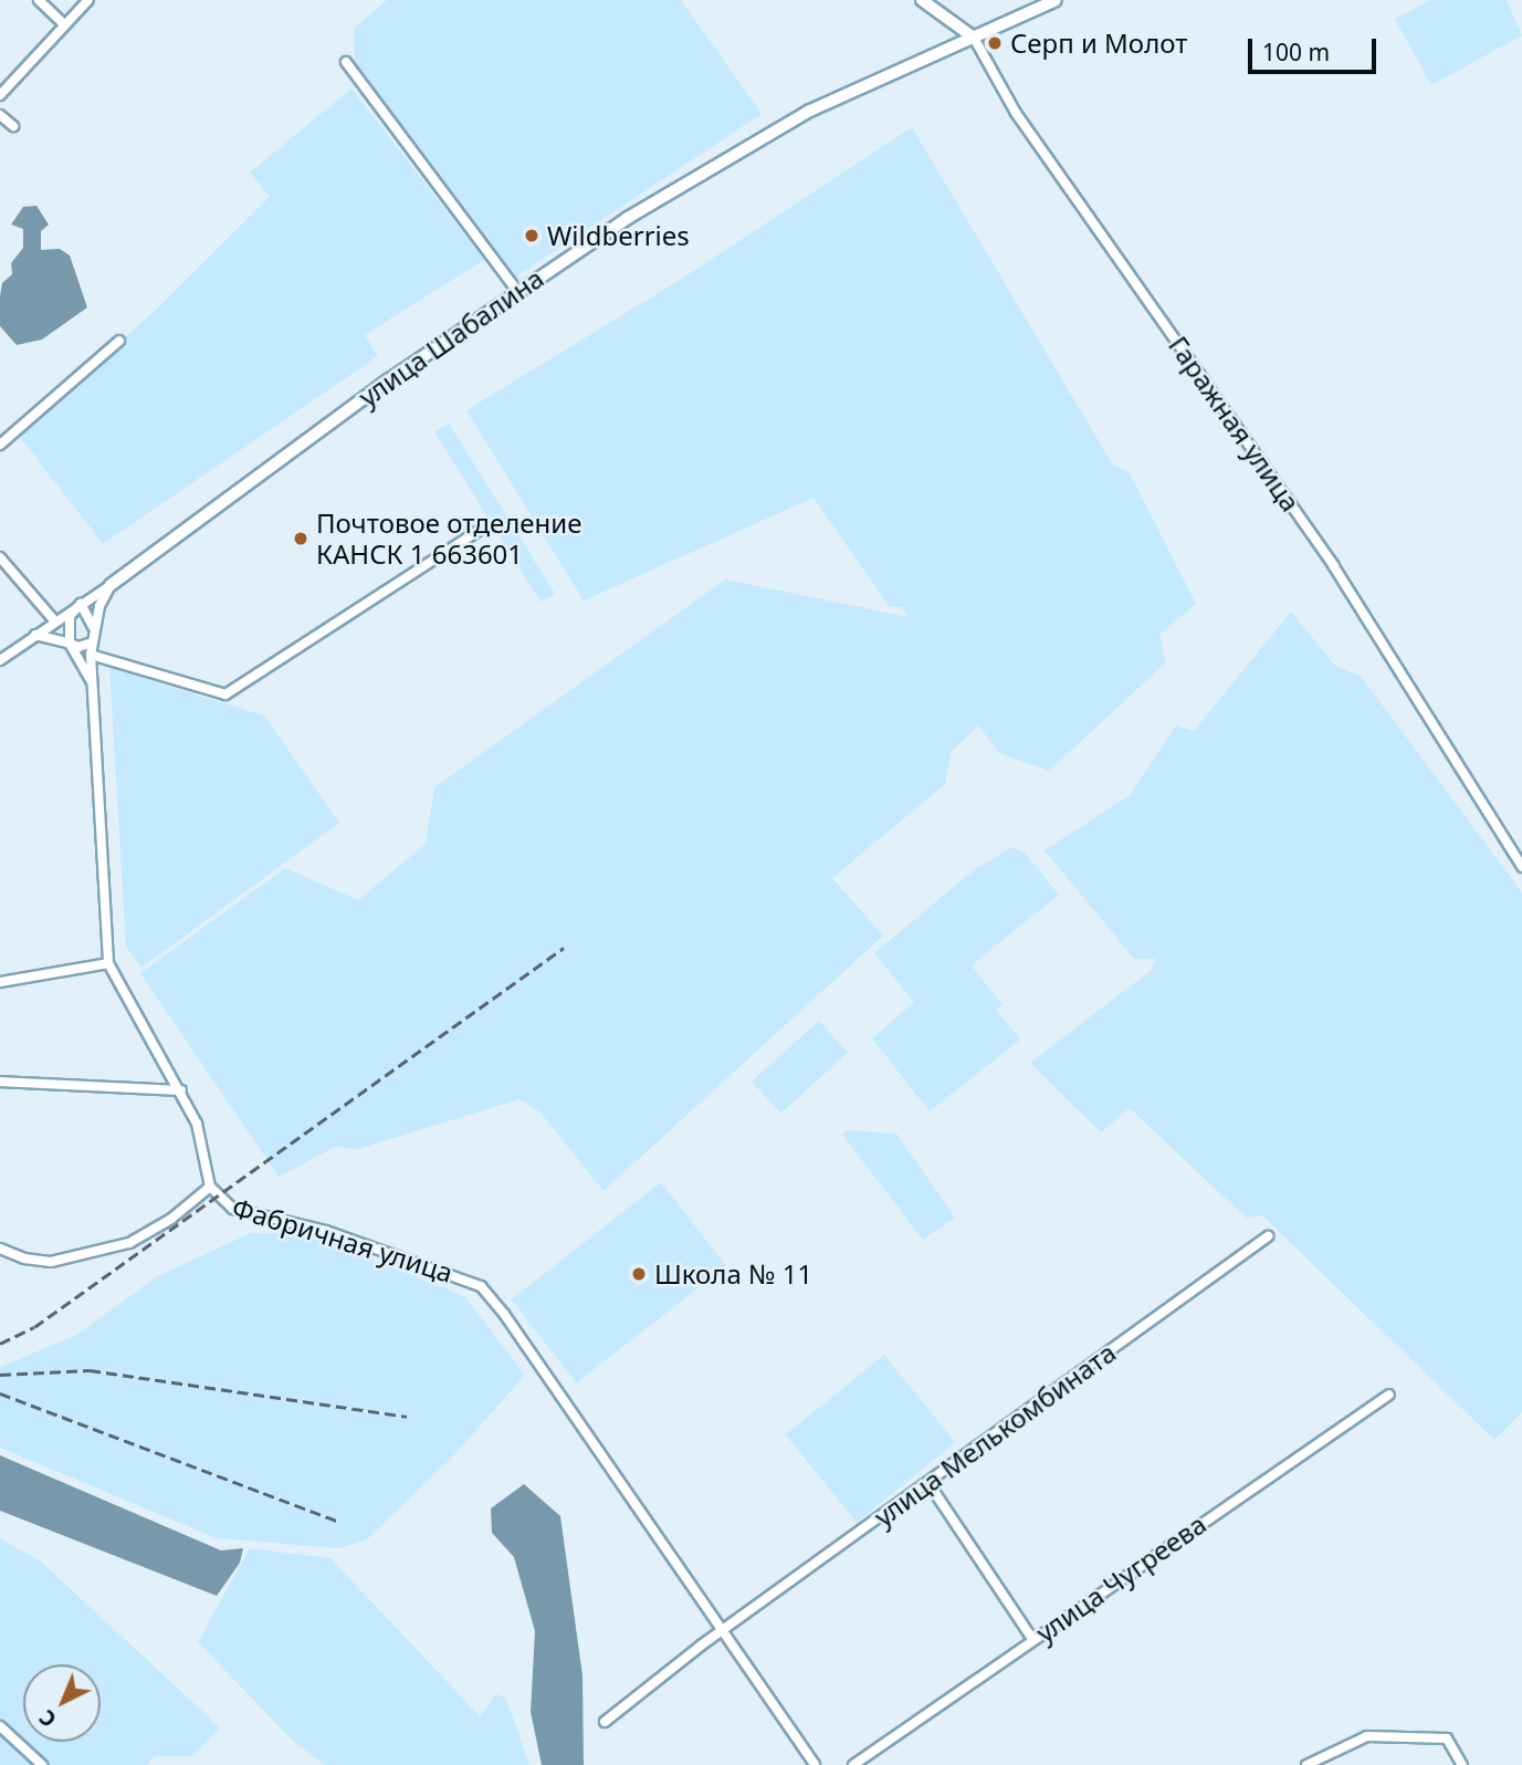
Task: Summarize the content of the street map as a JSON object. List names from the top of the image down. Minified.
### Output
{"streets":{"street":["улица Шабалина","Гаражная улица","Фабричная улица","улица Мелькомбината","улица Чугреева"]},"crossings":[["улица Шабалина","Гаражная улица"],["улица Шабалина","Фабричная улица"],["Фабричная улица","улица Мелькомбината"]],"places":["Серп и Молот","Wildberries","Почтовое отделение КАНСК 1 663601","Школа № 11"],"scale_bar":"100 m","north":"bottom left"}
